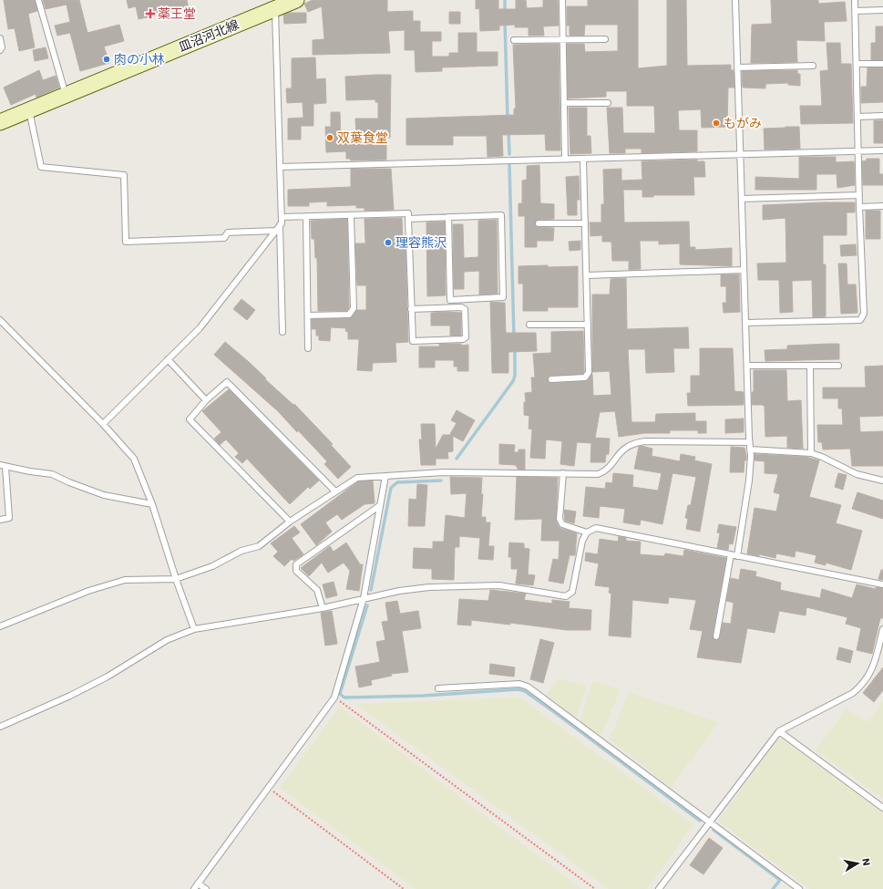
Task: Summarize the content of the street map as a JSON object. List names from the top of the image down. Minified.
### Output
{"streets":{"main road":["皿沼河北線"]},"places":{"health":["薬王堂"],"other":["肉の小林","もがみ","双葉食堂","理容熊沢"]},"north":"right"}
